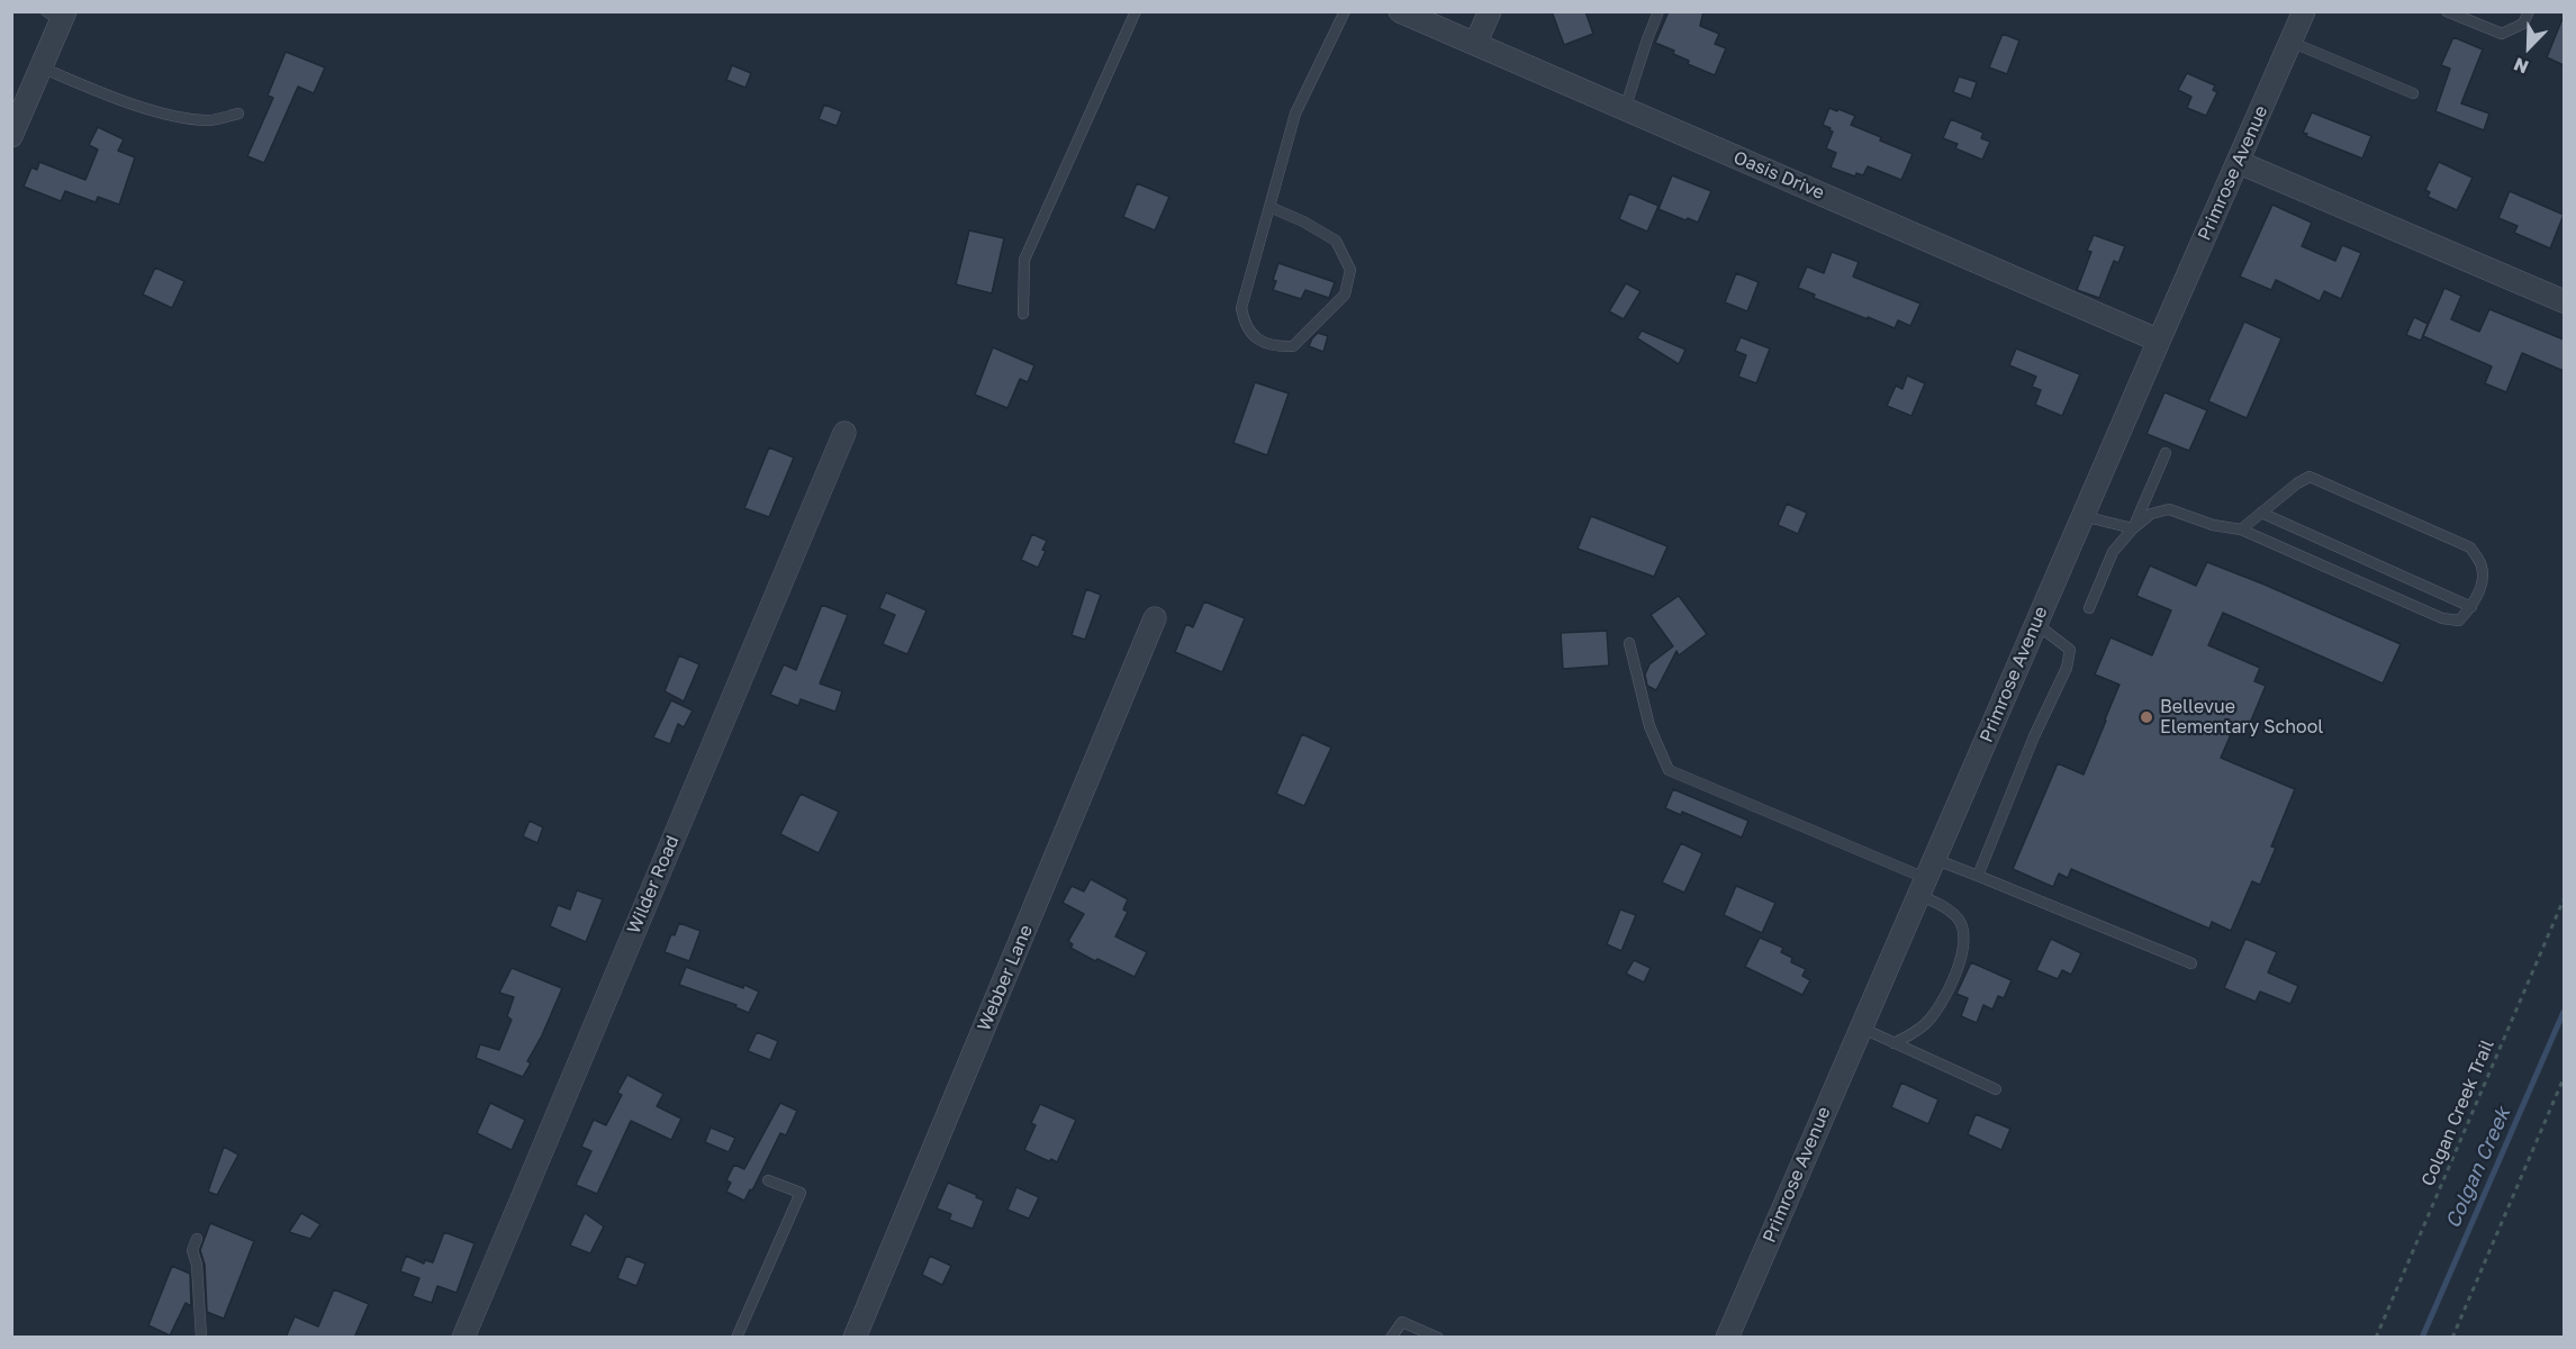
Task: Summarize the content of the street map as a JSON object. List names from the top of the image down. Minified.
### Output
{"streets":{"street":["Primrose Avenue","Oasis Drive","Wilder Road","Webber Lane"],"path":["Colgan Creek Trail"]},"crossings":[["Primrose Avenue","Oasis Drive"]],"water":["Colgan Creek"],"places":["Bellevue Elementary School"],"north":"bottom left"}
